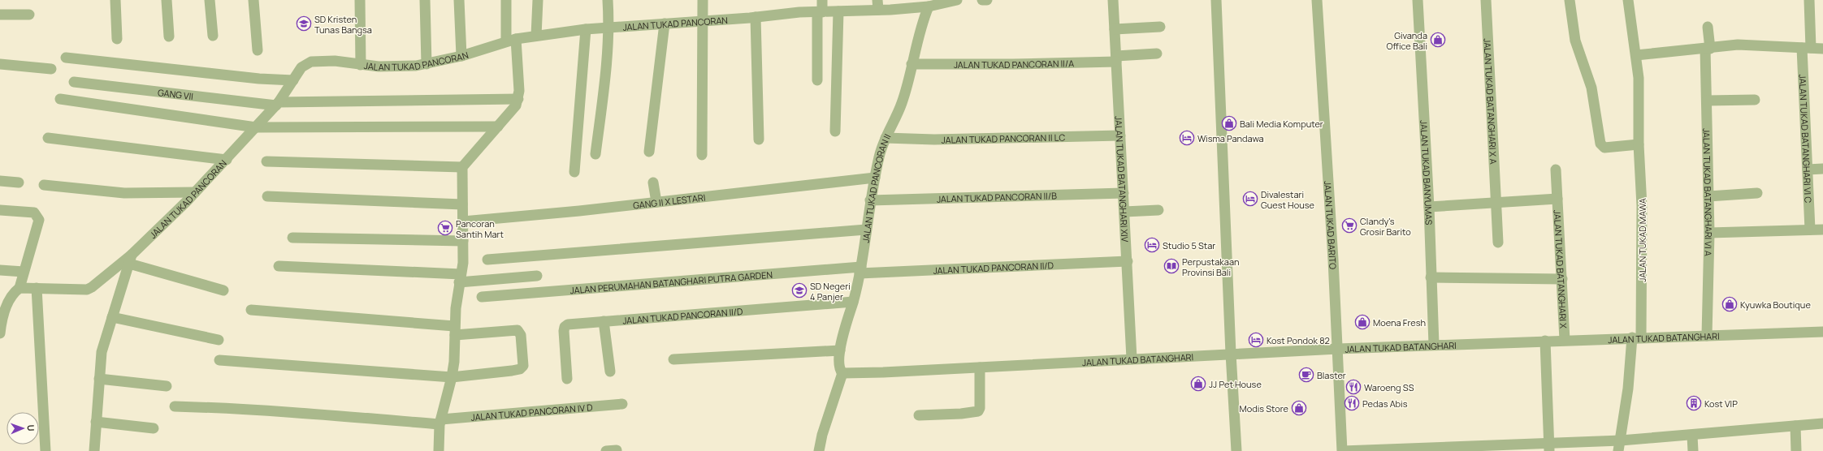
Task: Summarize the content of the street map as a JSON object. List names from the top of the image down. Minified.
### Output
{"streets":{"street":["JALAN TUKAD PANCORAN","JALAN TUKAD PANCORAN II/A","GANG VII","JALAN TUKAD BATANGHARI X A","JALAN TUKAD PANCORAN II LC","JALAN TUKAD BATANGHARI VI C","JALAN TUKAD BANYUMAS","JALAN TUKAD BATANGHARI XIV","JALAN TUKAD PANCORAN II","JALAN TUKAD BATANGHARI VI A","JALAN TUKAD PANCORAN II/B","GANG II X LESTARI","JALAN TUKAD BARITO","JALAN TUKAD MAWA","JALAN TUKAD PANCORAN II/D","JALAN TUKAD BATANGHARI X","JALAN PERUMAHAN BATANGHARI PUTRA GARDEN","JALAN TUKAD BATANGHARI","JALAN TUKAD PANCORAN IV D"]},"crossings":[["JALAN TUKAD PANCORAN","GANG VII"],["JALAN TUKAD PANCORAN","JALAN TUKAD PANCORAN II"],["JALAN TUKAD PANCORAN II/A","JALAN TUKAD BATANGHARI XIV"],["JALAN TUKAD PANCORAN II/A","JALAN TUKAD PANCORAN II"],["JALAN TUKAD BATANGHARI X A","JALAN TUKAD BATANGHARI X"],["JALAN TUKAD PANCORAN II LC","JALAN TUKAD BATANGHARI XIV"],["JALAN TUKAD PANCORAN II LC","JALAN TUKAD PANCORAN II"],["JALAN TUKAD BANYUMAS","JALAN TUKAD BATANGHARI"],["JALAN TUKAD BATANGHARI XIV","JALAN TUKAD PANCORAN II/B"],["JALAN TUKAD BATANGHARI XIV","JALAN TUKAD PANCORAN II/D"],["JALAN TUKAD BATANGHARI XIV","JALAN TUKAD BATANGHARI"],["JALAN TUKAD PANCORAN II","JALAN TUKAD PANCORAN II/B"],["JALAN TUKAD PANCORAN II","GANG II X LESTARI"],["JALAN TUKAD PANCORAN II","JALAN TUKAD PANCORAN II/D"],["JALAN TUKAD PANCORAN II","JALAN PERUMAHAN BATANGHARI PUTRA GARDEN"],["JALAN TUKAD PANCORAN II","JALAN TUKAD BATANGHARI"],["JALAN TUKAD BATANGHARI VI A","JALAN TUKAD BATANGHARI"],["JALAN TUKAD BARITO","JALAN TUKAD BATANGHARI"],["JALAN TUKAD MAWA","JALAN TUKAD BATANGHARI"],["JALAN TUKAD PANCORAN II/D","JALAN PERUMAHAN BATANGHARI PUTRA GARDEN"],["JALAN TUKAD BATANGHARI X","JALAN TUKAD BATANGHARI"]],"places":{"school or university":["SD Kristen Tunas Bangsa","SD Negeri 4 Panjer"],"shop":["Givanda Office Bali","Bali Media Komputer","Kyuwka Boutique","Moena Fresh","JJ Pet House","Modis Store"],"hotel":["Wisma Pandawa","Divalestari Guest House","Studio 5 Star","Kost Pondok 82"],"supermarket":["Clandy's Grosir Barito","Pancoran Santih Mart"],"library":["Perpustakaan Provinsi Bali"],"cafe":["Blaster"],"restaurant":["Waroeng SS","Pedas Abis"],"building":["Kost VIP"]},"north":"right"}
